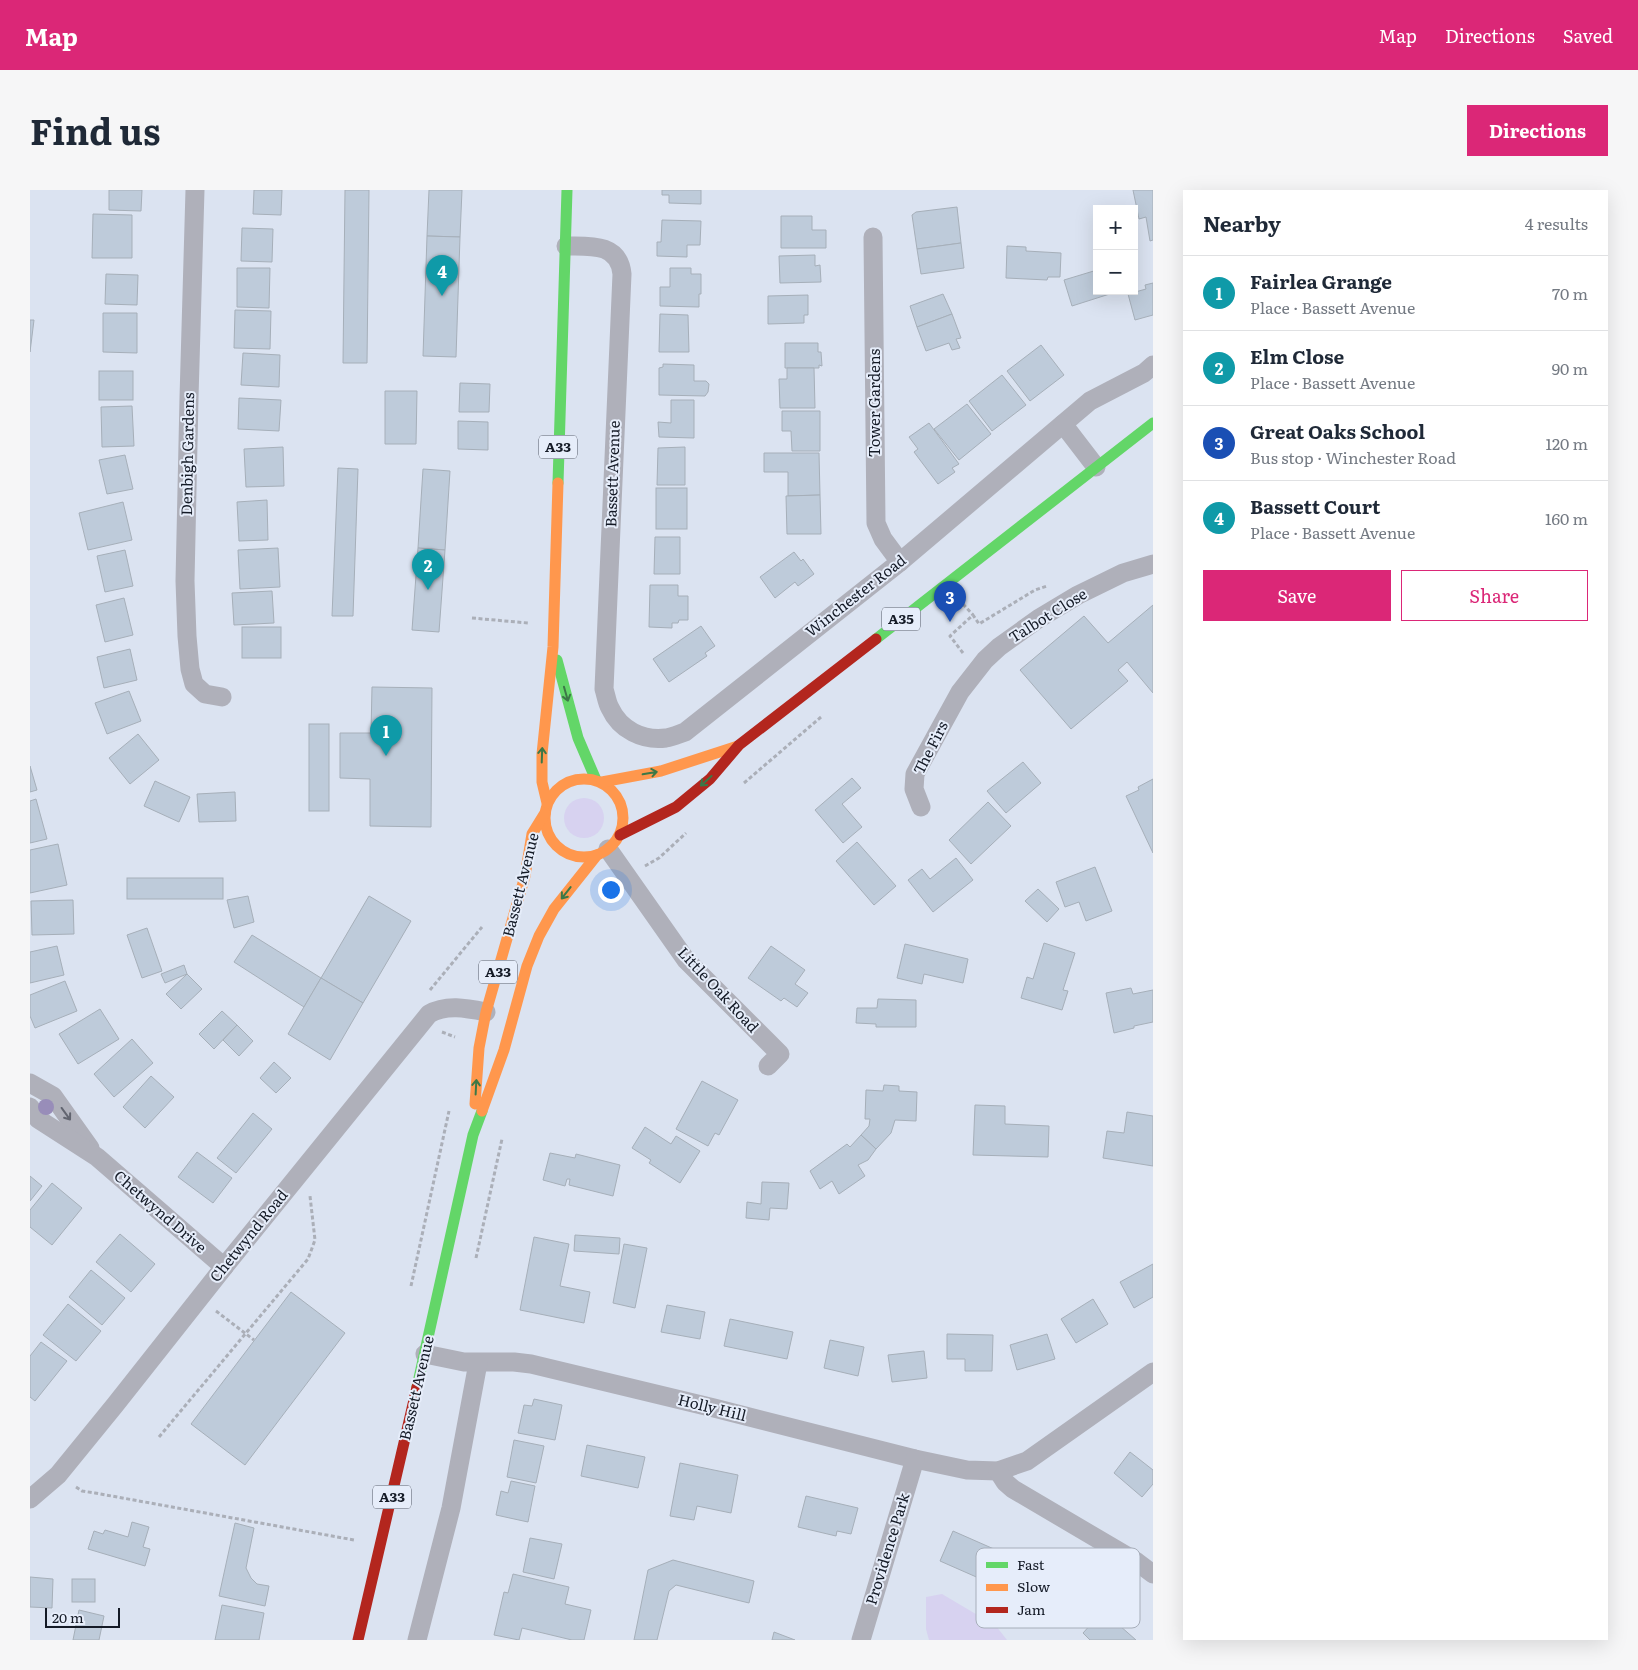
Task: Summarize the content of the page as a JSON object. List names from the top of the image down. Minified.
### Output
{"streets":{"main road":["A33","Bassett Avenue","A35"],"street":["Tower Gardens","Denbigh Gardens","Winchester Road","Talbot Close","The Firs","Little Oak Road","Chetwynd Drive","Chetwynd Road","Holly Hill","Providence Park"]},"crossings":[["Tower Gardens","Winchester Road"],["A33","Bassett Avenue"],["A33","A35"],["A33","Little Oak Road"],["Bassett Avenue","Winchester Road"],["Bassett Avenue","A35"],["Bassett Avenue","Little Oak Road"],["Bassett Avenue","Chetwynd Road"],["Bassett Avenue","Holly Hill"],["Talbot Close","The Firs"],["A35","Little Oak Road"],["Chetwynd Drive","Chetwynd Road"],["Holly Hill","Providence Park"]],"legend":["Fast","Slow","Jam"],"scale_bar":"20 m","page":{"header":"Map","nav":["Map","Directions","Saved"],"title":"Find us","buttons":["Directions",["Save","Share"]],"heading":["Nearby","4 results"],"map_buttons":["+","−"],"pins":["4","2","3","1"],"list":[{"mark":"1","name":"Fairlea Grange","note":"Place · Bassett Avenue","value":"70 m"},{"mark":"2","name":"Elm Close","note":"Place · Bassett Avenue","value":"90 m"},{"mark":"3","name":"Great Oaks School","note":"Bus stop · Winchester Road","value":"120 m"},{"mark":"4","name":"Bassett Court","note":"Place · Bassett Avenue","value":"160 m"}],"scale":"20 m"}}
